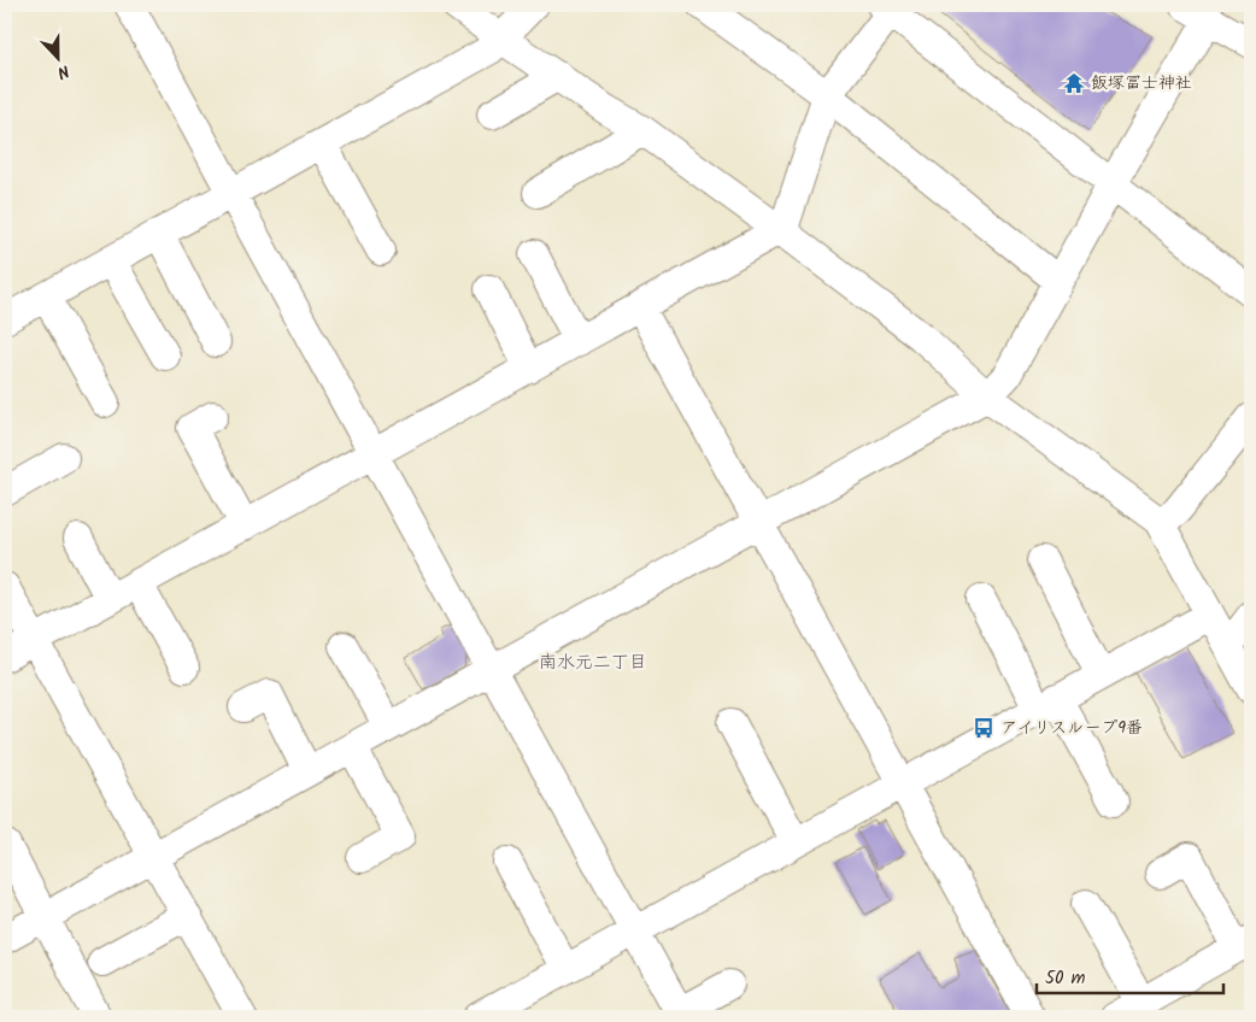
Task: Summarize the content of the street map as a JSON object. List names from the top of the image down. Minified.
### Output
{"districts":["南水元二丁目"],"places":{"temple":["飯塚冨士神社"],"bus stop":["アイリスループ9番"]},"scale_bar":"50 m","north":"bottom"}
